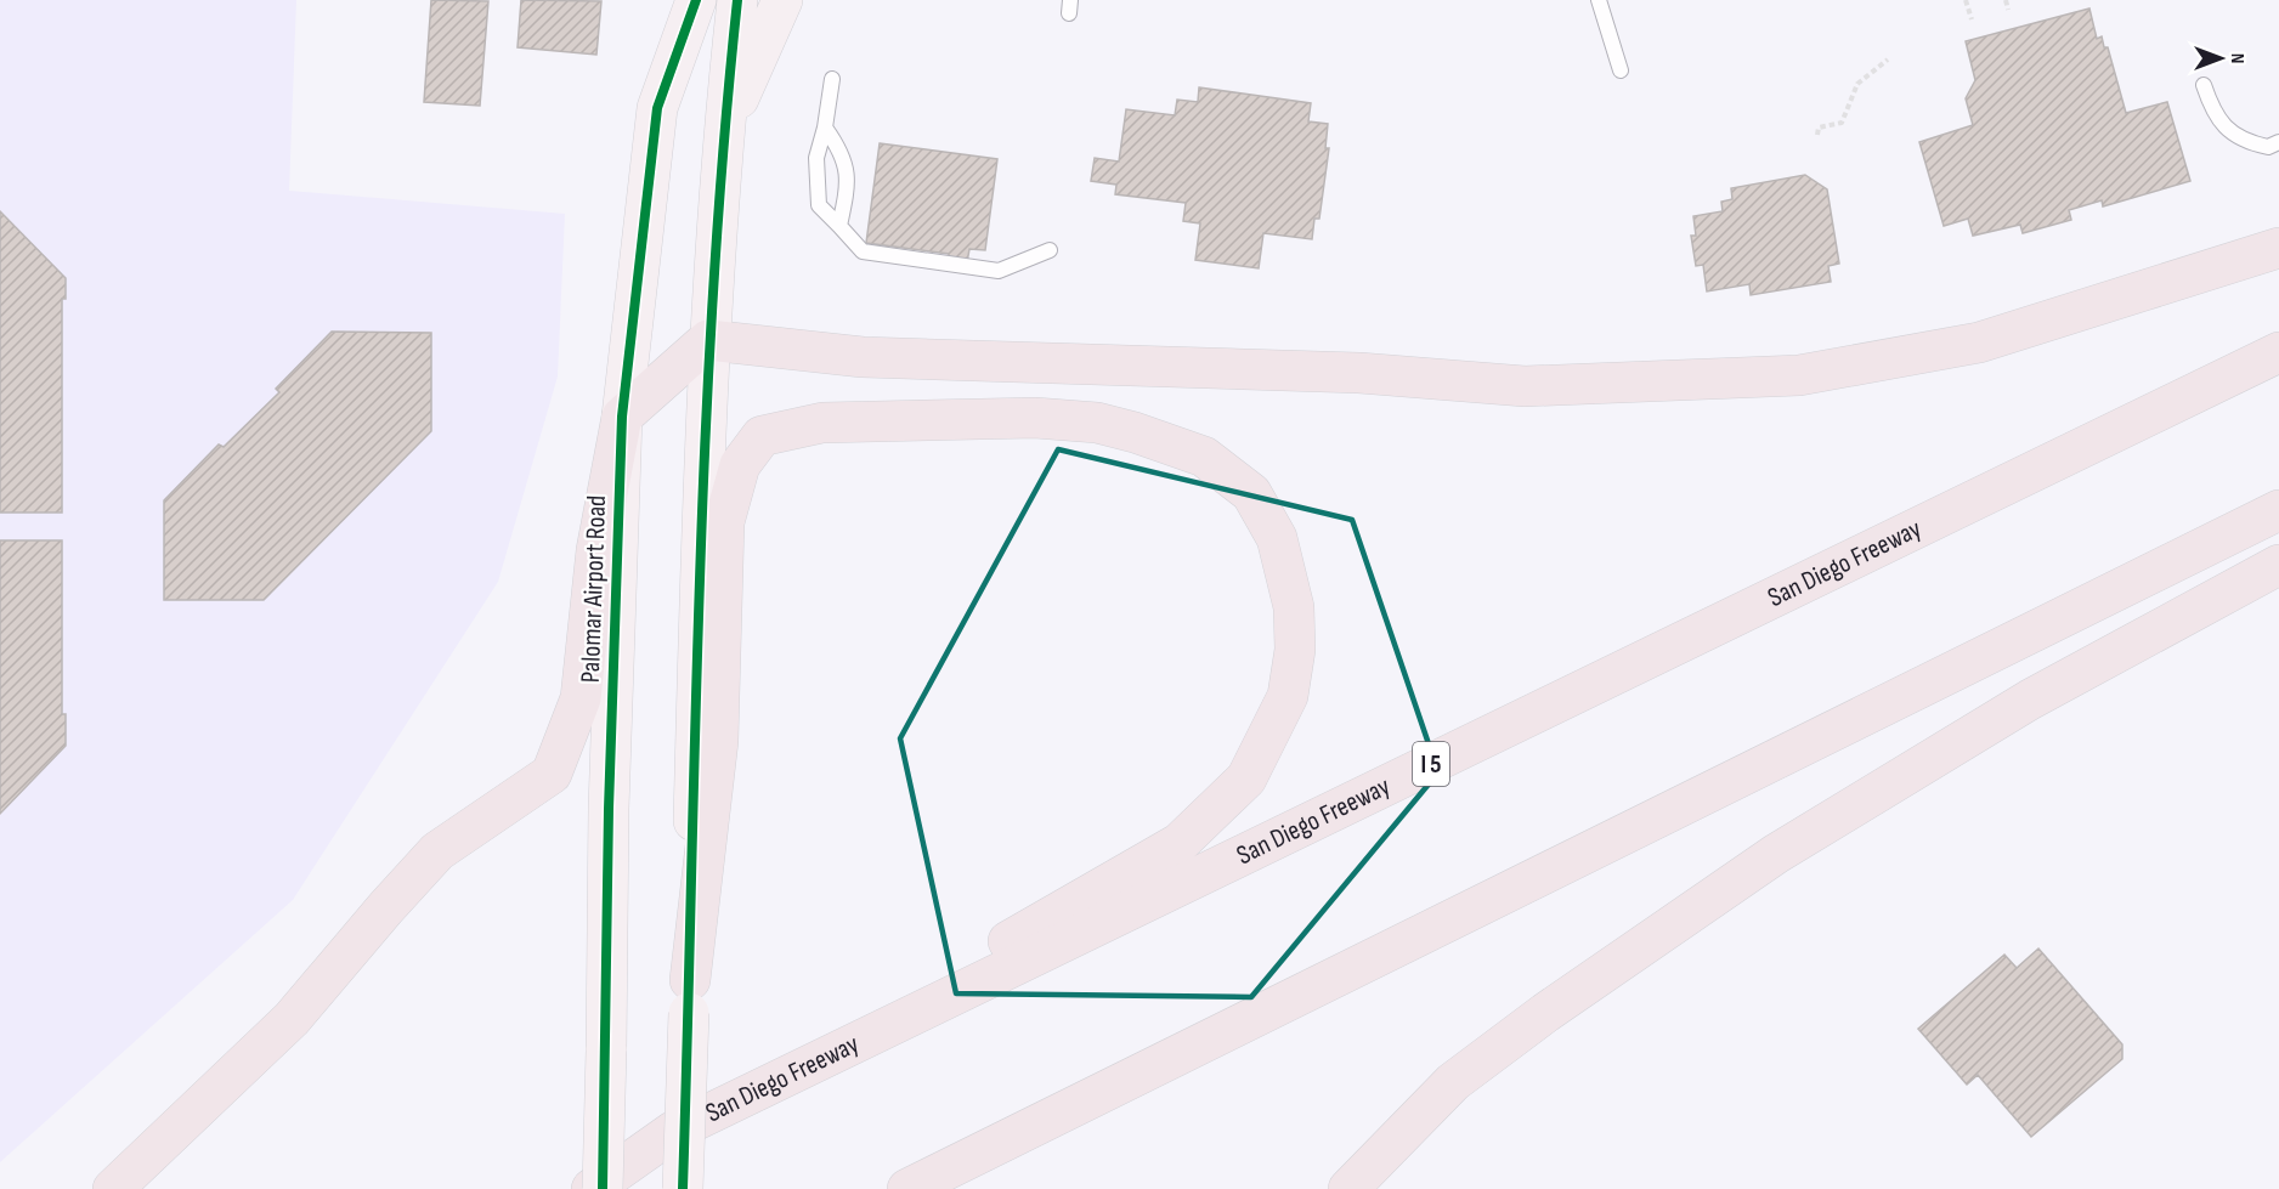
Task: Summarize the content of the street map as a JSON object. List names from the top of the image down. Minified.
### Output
{"streets":{"highway":["San Diego Freeway","I 5"],"main road":["Palomar Airport Road"]},"north":"right"}
